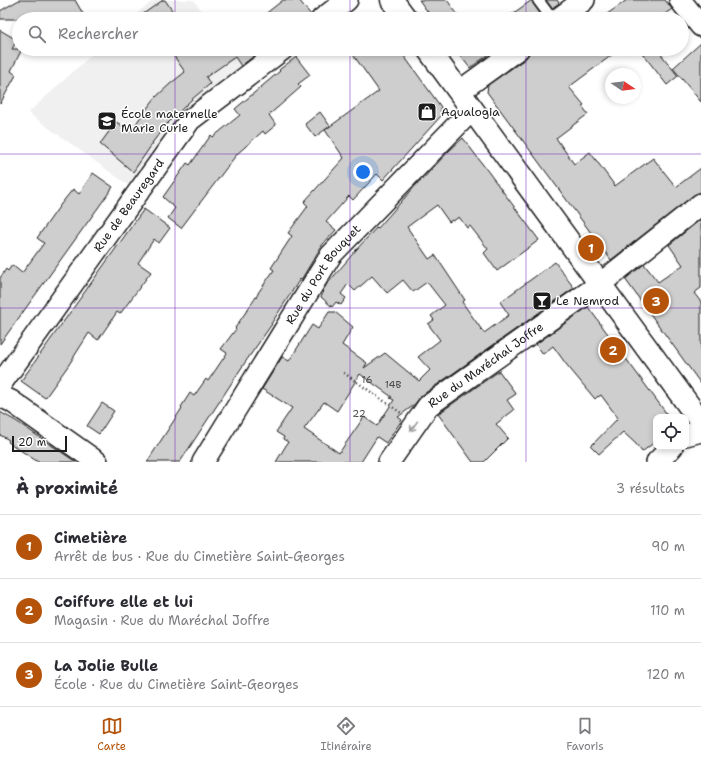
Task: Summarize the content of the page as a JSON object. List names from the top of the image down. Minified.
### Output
{"streets":{"street":["Rue de Beauregard","Rue du Port Bouquet","Rue du Maréchal Joffre"]},"places":{"shop":["Aqualogia"],"school or university":["École maternelle Marie Curie"],"bar":["Le Nemrod"]},"house_numbers":["16","14B","22"],"scale_bar":"20 m","north":"right","page":{"search":"Rechercher","pins":["1","3","2"],"scale":"20 m","heading":["À proximité","3 résultats"],"list":[{"mark":"1","name":"Cimetière","note":"Arrêt de bus · Rue du Cimetière Saint-Georges","value":"90 m"},{"mark":"2","name":"Coiffure elle et lui","note":"Magasin · Rue du Maréchal Joffre","value":"110 m"},{"mark":"3","name":"La Jolie Bulle","note":"École · Rue du Cimetière Saint-Georges","value":"120 m"}],"nav":["Carte","Itinéraire","Favoris"]}}
